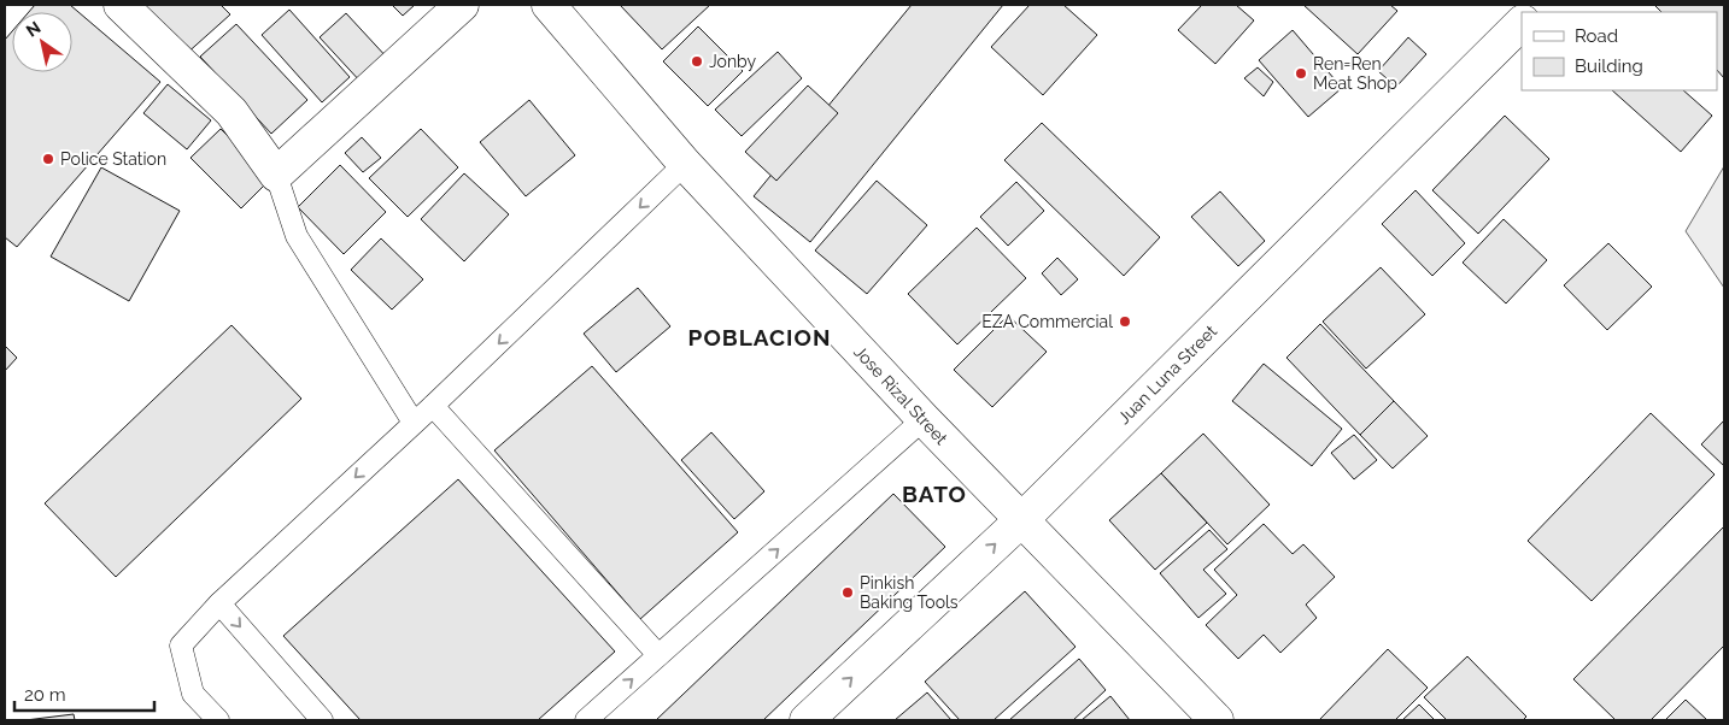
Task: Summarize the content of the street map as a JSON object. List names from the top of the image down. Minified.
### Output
{"streets":{"main road":["Juan Luna Street","Jose Rizal Street"]},"crossings":[["Juan Luna Street","Jose Rizal Street"]],"districts":["POBLACION","BATO"],"places":["Jonby","Ren=Ren Meat Shop","Police Station","EZA Commercial","Pinkish Baking Tools"],"legend":["Road","Building"],"scale_bar":"20 m","north":"top left"}
